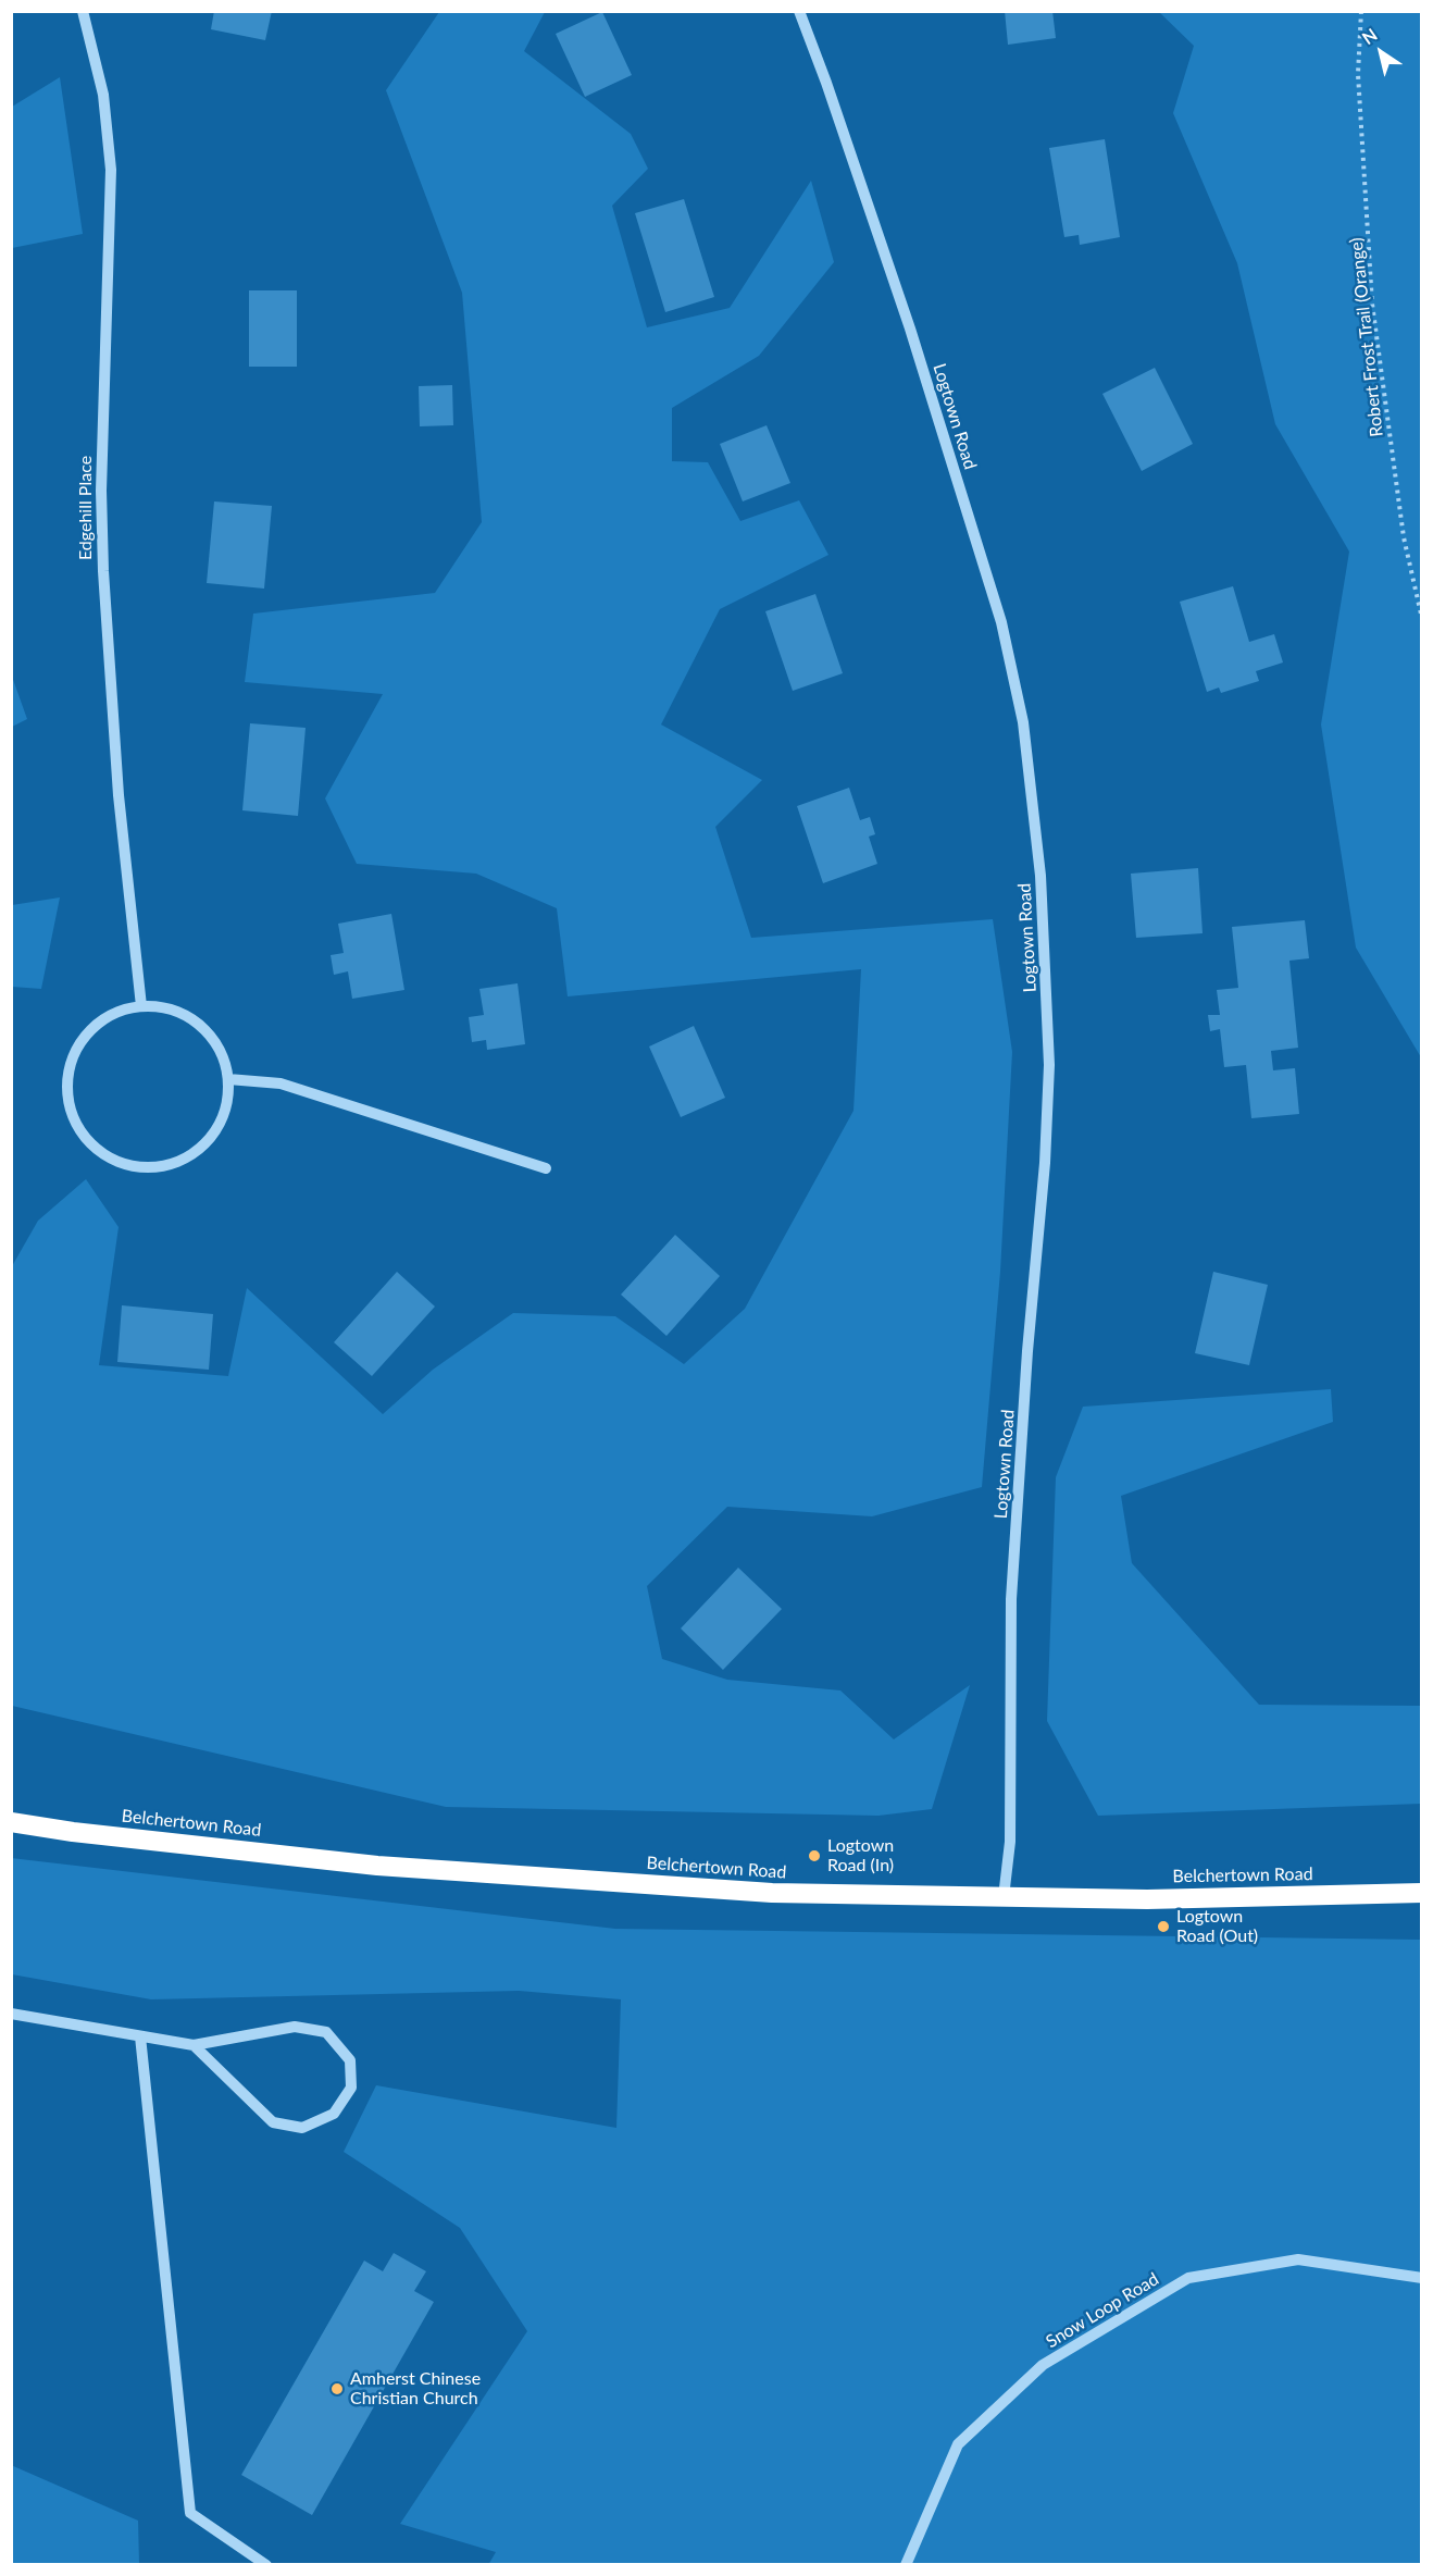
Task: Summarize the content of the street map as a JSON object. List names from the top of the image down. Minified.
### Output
{"streets":{"highway":["Belchertown Road"],"street":["Logtown Road","Edgehill Place","Snow Loop Road"],"path":["Robert Frost Trail (Orange)"]},"crossings":[["Logtown Road","Belchertown Road"]],"places":["Logtown Road (In)","Logtown Road (Out)","Amherst Chinese Christian Church"],"north":"top left"}
